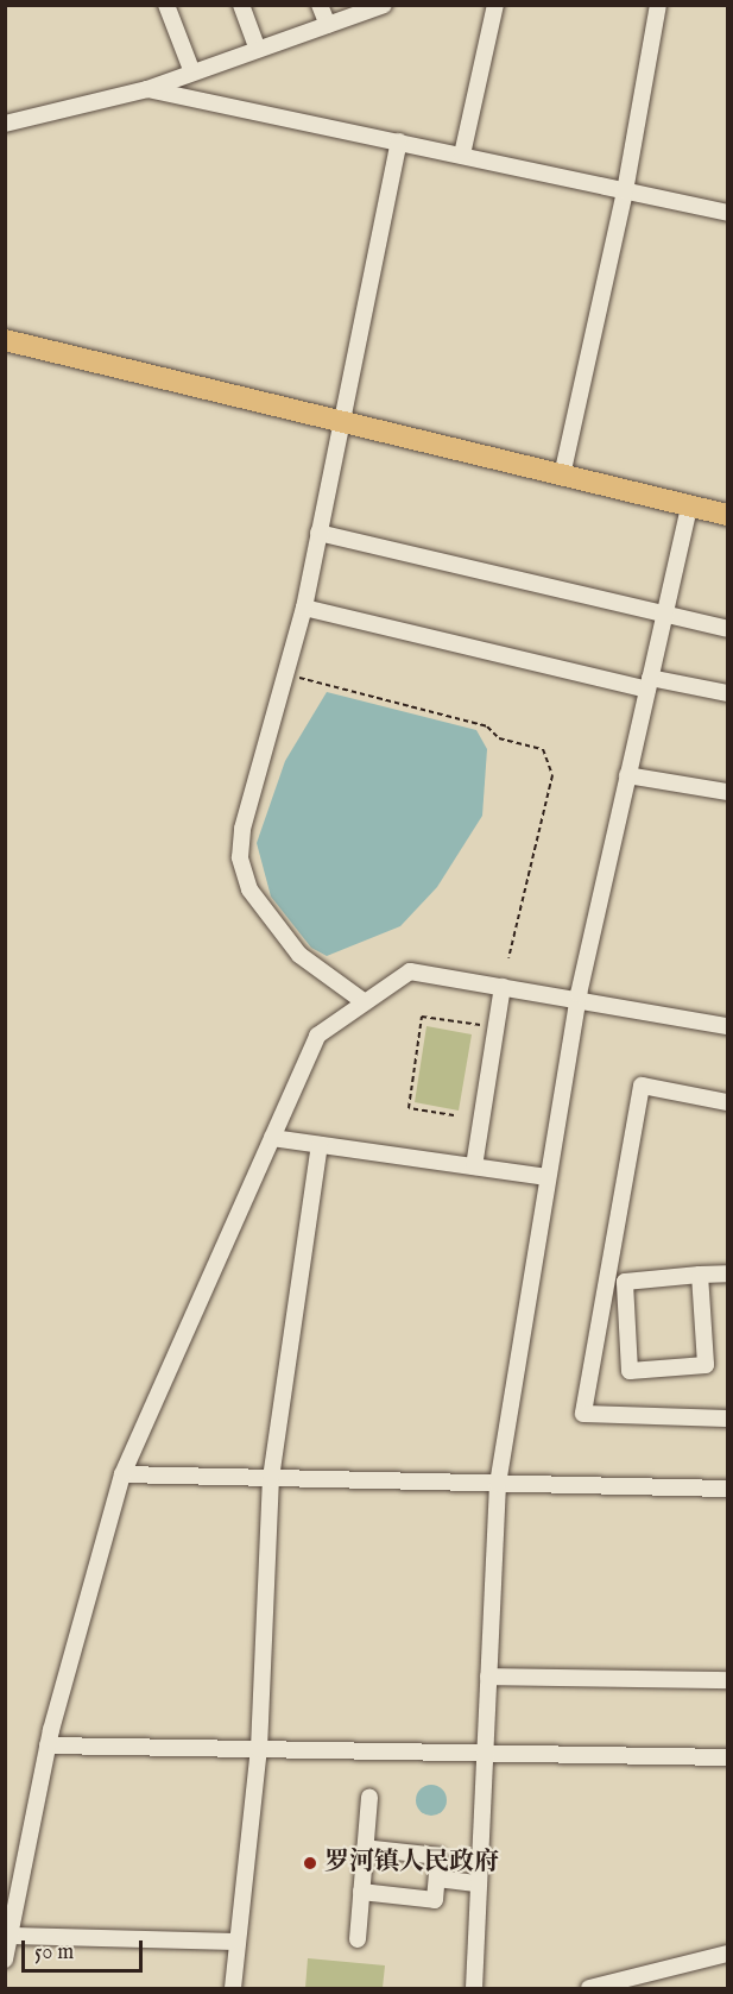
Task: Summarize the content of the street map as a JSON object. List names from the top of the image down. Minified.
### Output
{"places":["罗河镇人民政府"],"scale_bar":"50 m"}
